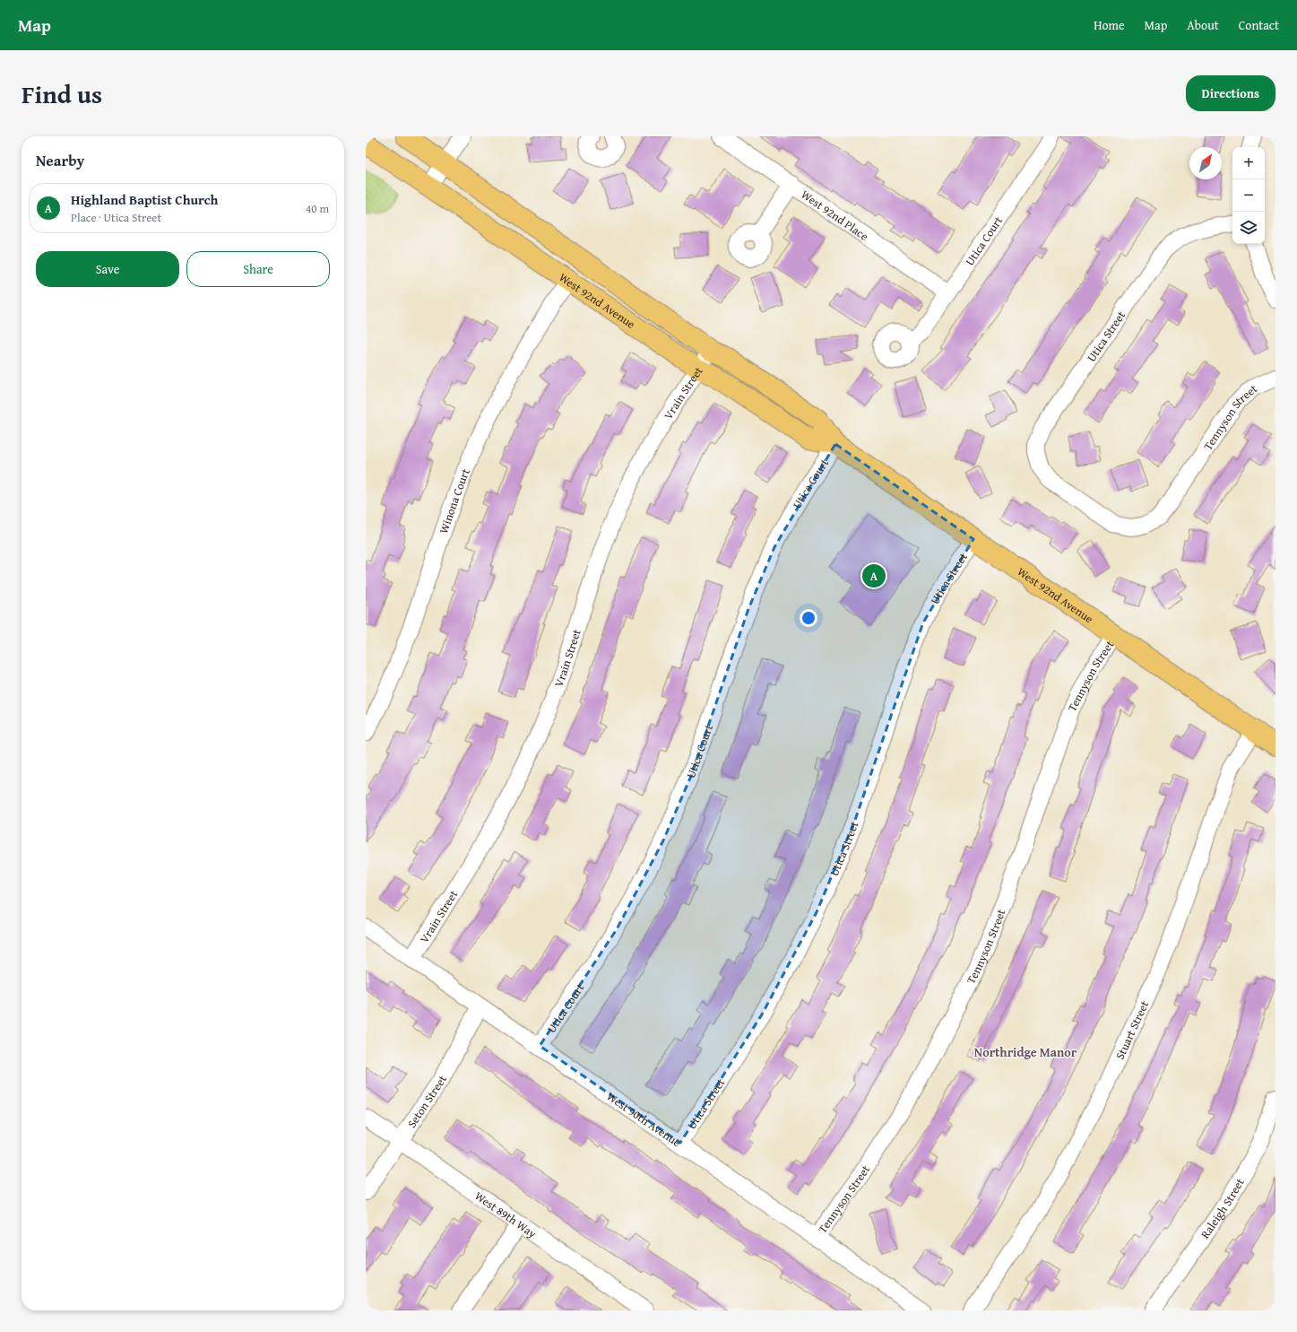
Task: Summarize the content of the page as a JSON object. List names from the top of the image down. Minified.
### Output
{"streets":{"main road":["West 92nd Avenue"],"street":["West 92nd Place","Utica Court","Utica Street","Vrain Street","Tennyson Street","Winona Court","Stuart Street","Seton Street","West 90th Avenue","Raleigh Street","West 89th Way"]},"crossings":[["West 92nd Place","Utica Court"],["Utica Court","West 92nd Avenue"],["Utica Court","West 90th Avenue"],["West 92nd Avenue","Utica Street"],["West 92nd Avenue","Vrain Street"],["West 92nd Avenue","Tennyson Street"],["West 92nd Avenue","Winona Court"],["West 92nd Avenue","Stuart Street"],["Utica Street","Tennyson Street"],["Utica Street","West 90th Avenue"],["Vrain Street","West 90th Avenue"],["Tennyson Street","West 90th Avenue"],["Seton Street","West 90th Avenue"],["Seton Street","West 89th Way"]],"districts":["Northridge Manor"],"north":"top right","page":{"header":"Map","nav":["Home","Map","About","Contact"],"title":"Find us","buttons":["Directions",["Save","Share"]],"heading":"Nearby","map_buttons":["+","−"],"list":[{"mark":"A","name":"Highland Baptist Church","note":"Place · Utica Street","value":"40 m"}],"pins":"A"}}
